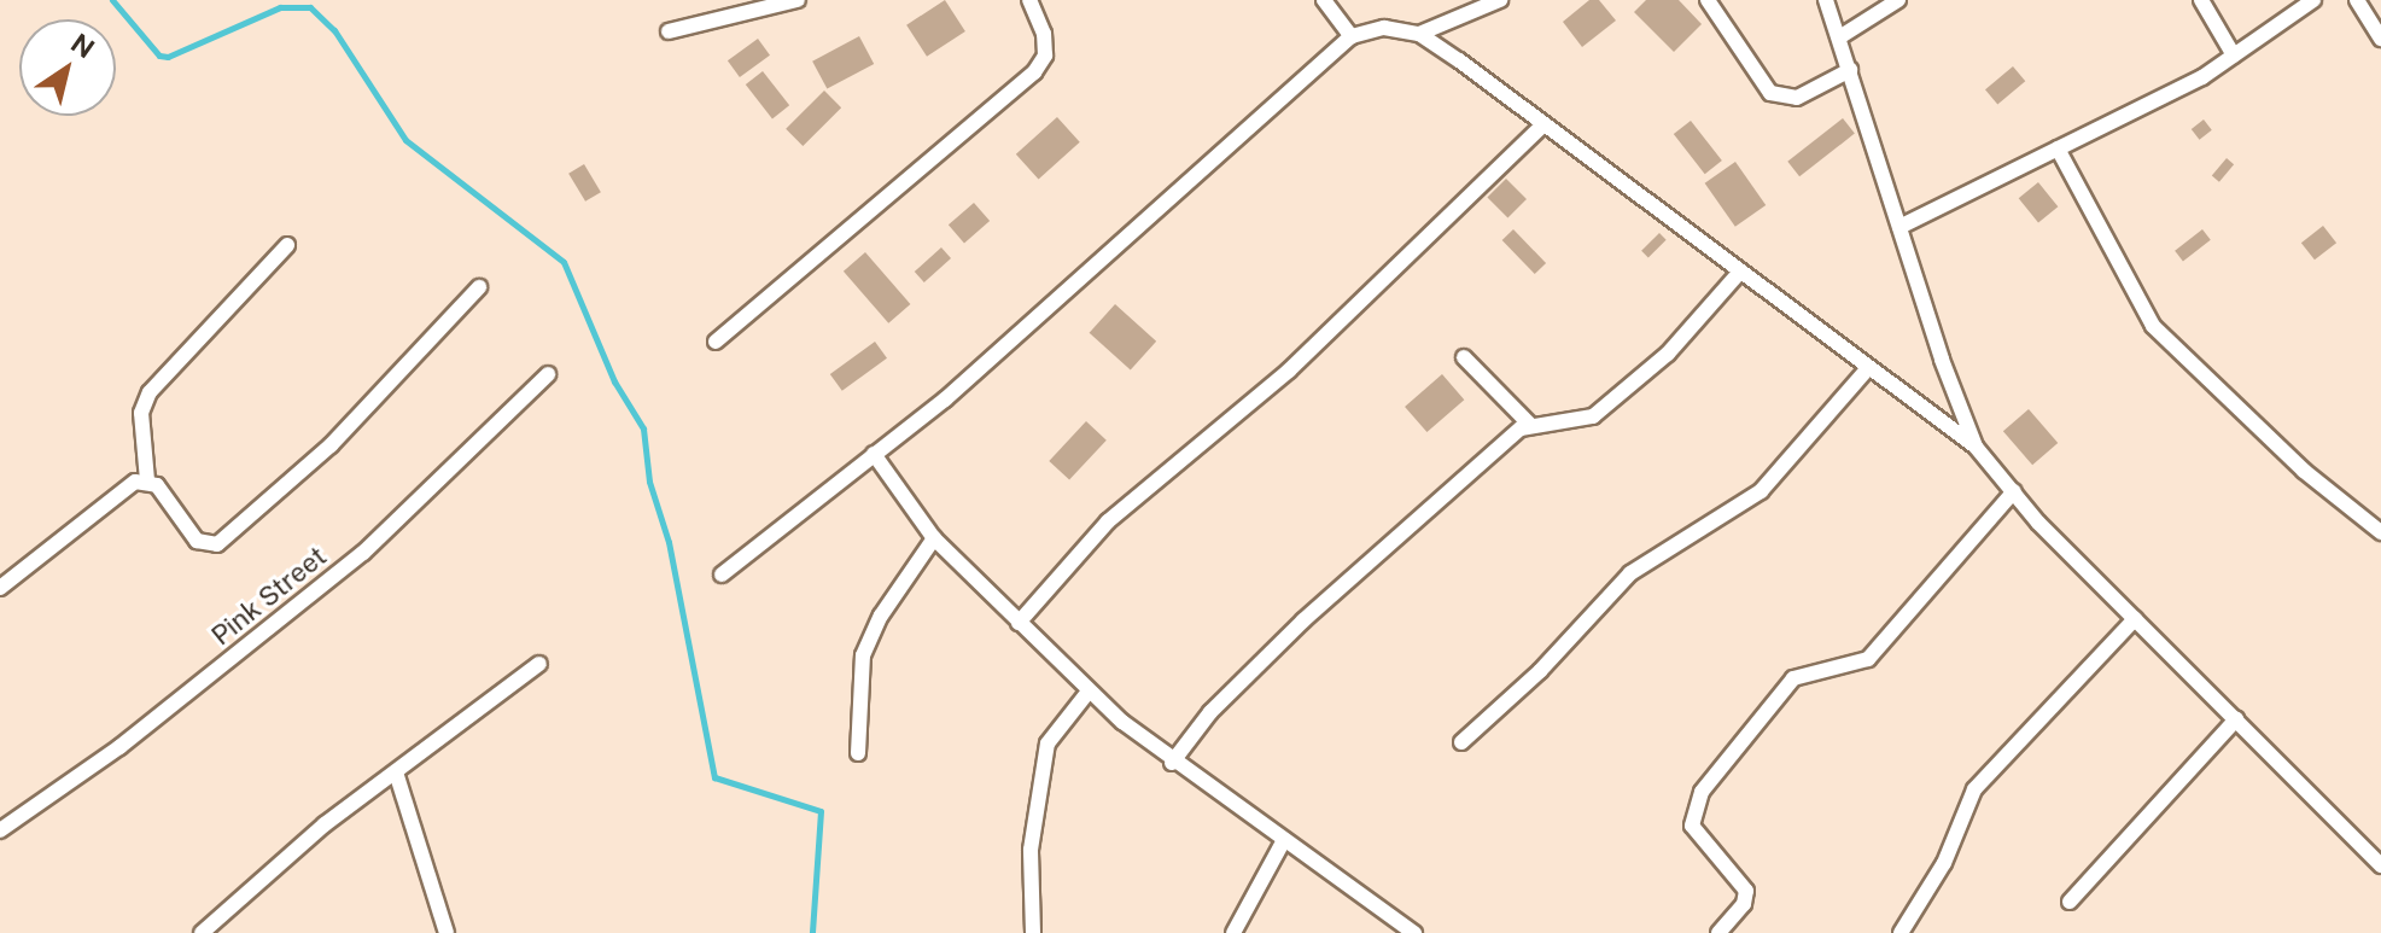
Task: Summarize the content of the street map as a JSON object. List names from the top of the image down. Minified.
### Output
{"streets":{"street":["Pink Street"]},"north":"top right"}
